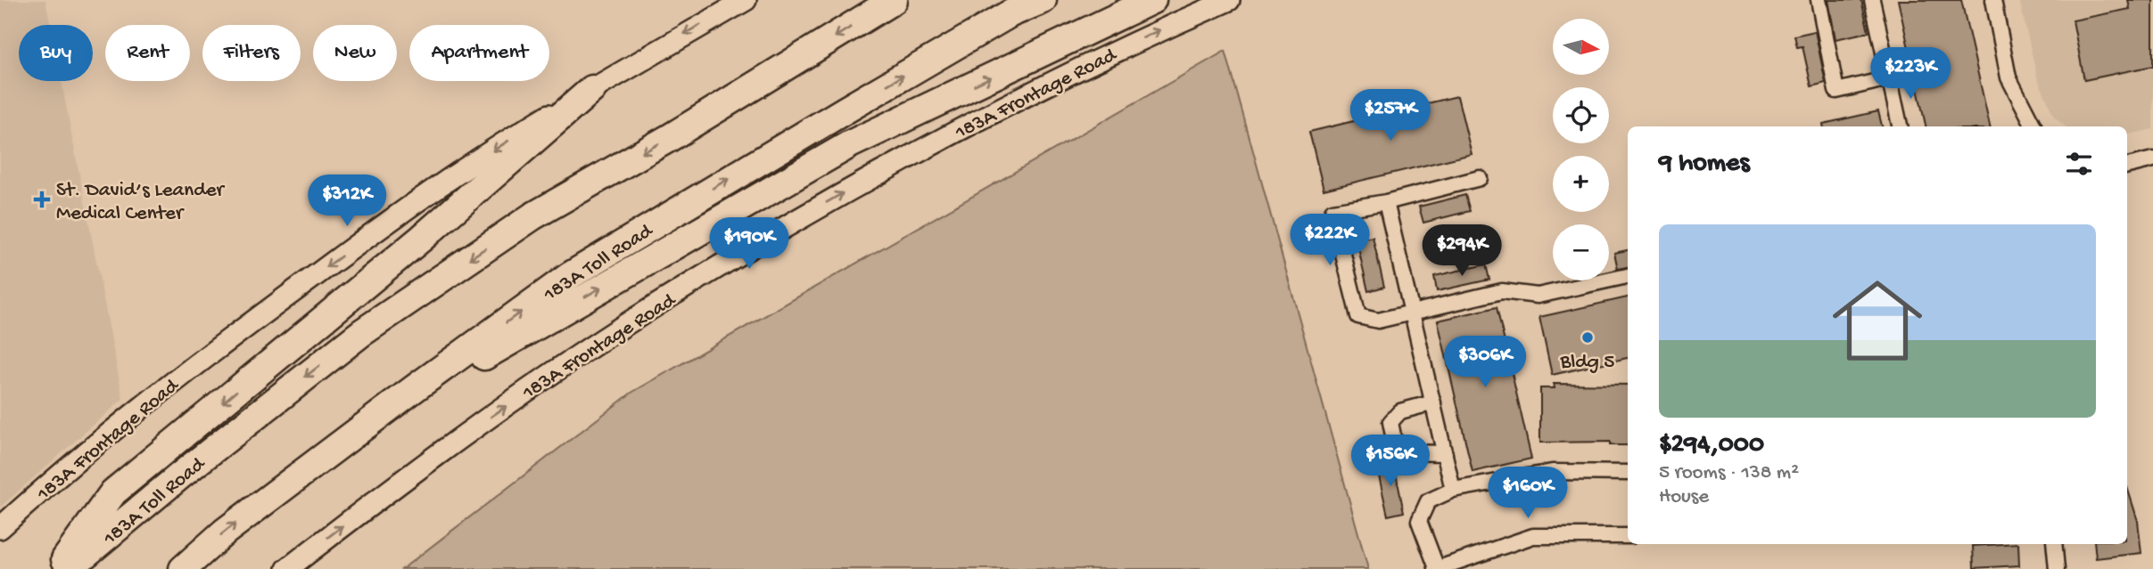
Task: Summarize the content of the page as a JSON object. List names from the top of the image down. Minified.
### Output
{"streets":{"highway":["183A Toll Road"],"main road":["183A Frontage Road"]},"places":{"health":["St. David’s Leander Medical Center"],"other":["Bldg 5"]},"north":"right","page":{"map_buttons":["+","−"],"chip":["Buy","Rent","Filters","New","Apartment"],"price":["$223K","$257K","$312K","$222K","$190K","$294K","$306K","$156K","$160K"],"heading":"9 homes","list":[{"name":"$294,000","note":"5 rooms · 138 m² · House"}]}}
